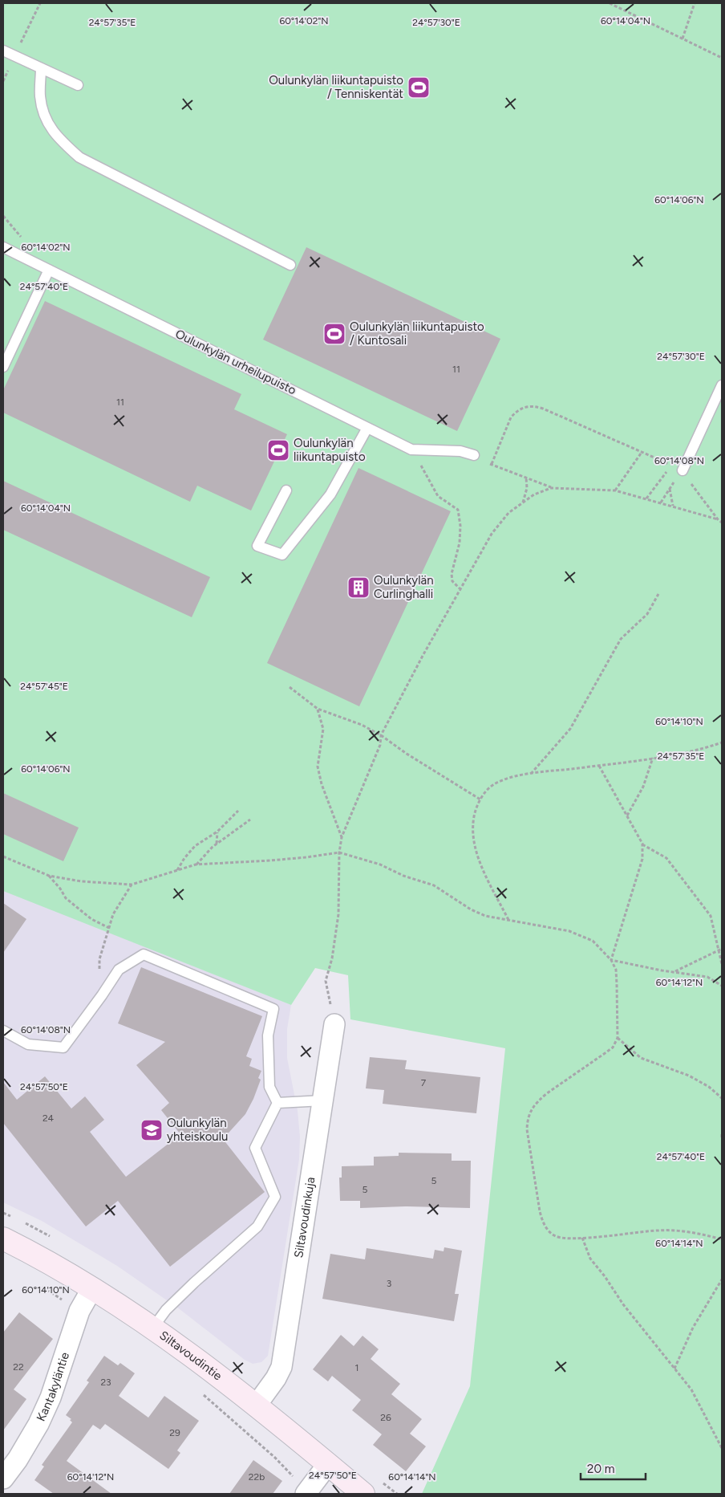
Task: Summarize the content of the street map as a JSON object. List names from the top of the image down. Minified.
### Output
{"streets":{"main road":["Siltavoudintie"],"street":["Siltavoudinkuja","Kantakyläntie"],"lane":["Oulunkylän urheilupuisto"]},"crossings":[["Siltavoudinkuja","Siltavoudintie"],["Siltavoudintie","Kantakyläntie"]],"places":{"sports":["Oulunkylän liikuntapuisto / Tenniskentät","Oulunkylän liikuntapuisto / Kuntosali","Oulunkylän liikuntapuisto"],"building":["Oulunkylän Curlinghalli"],"school or university":["Oulunkylän yhteiskoulu"]},"house_numbers":["11","11","7","24","5","5","3","22","1","23","26","29","22b"],"scale_bar":"20 m","coordinates":["60°14'04\"N","60°14'02\"N","24°57'35\"E","24°57'30\"E","60°14'06\"N","24°57'40\"E","60°14'08\"N","24°57'45\"E","60°14'10\"N","60°14'12\"N","24°57'50\"E","60°14'14\"N"]}
